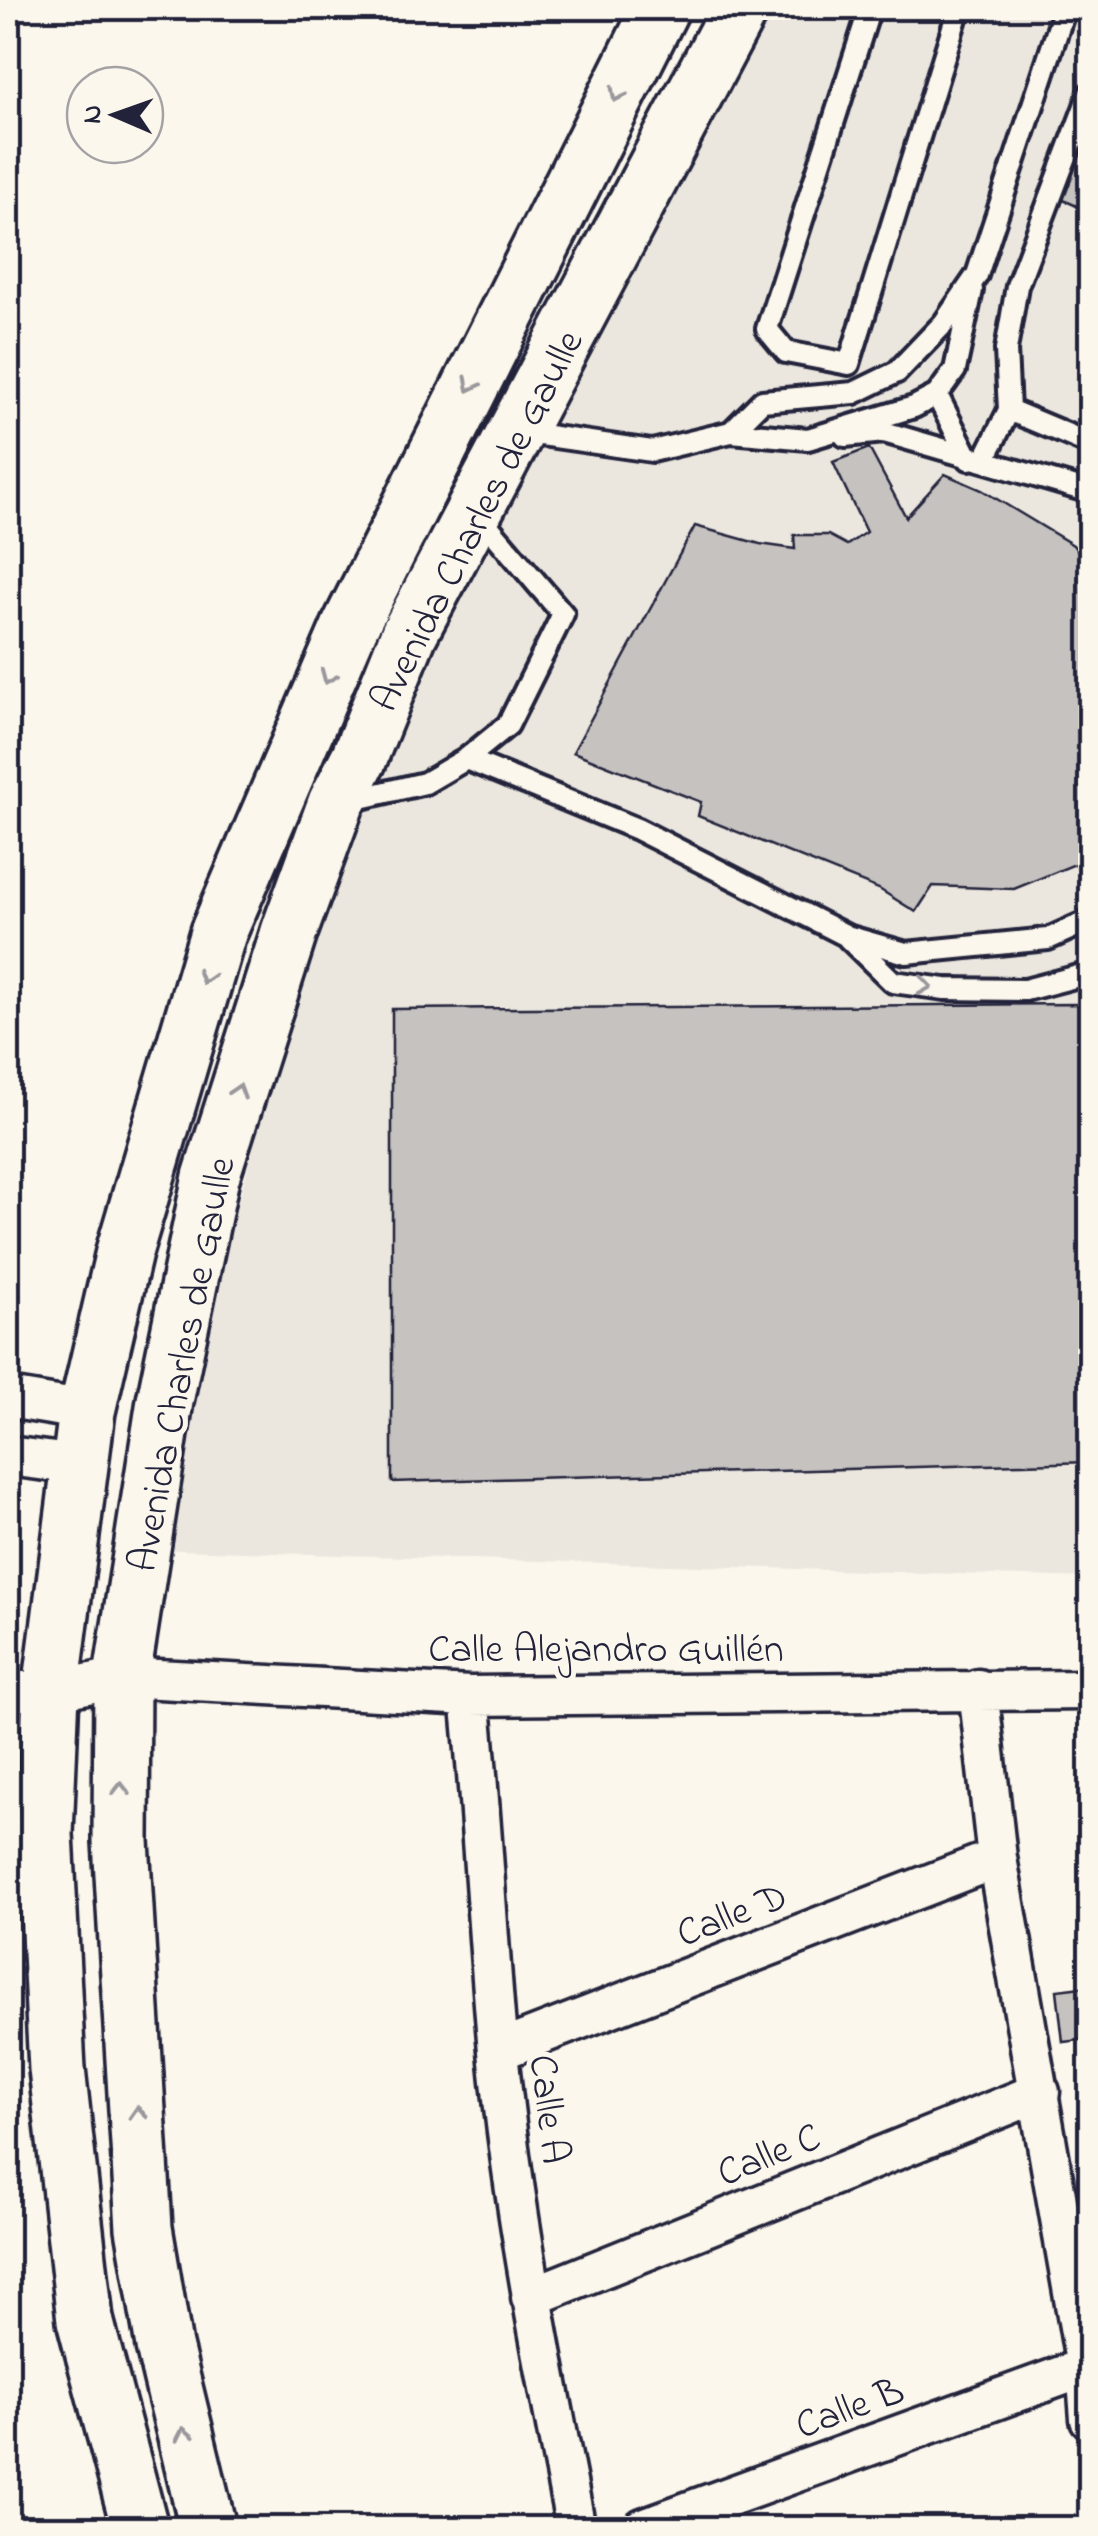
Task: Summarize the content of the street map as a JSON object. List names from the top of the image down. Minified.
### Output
{"streets":{"main road":["Avenida Charles de Gaulle"],"street":["Calle Alejandro Guillén","Calle D","Calle A","Calle C","Calle B"]},"crossings":[["Avenida Charles de Gaulle","Calle Alejandro Guillén"],["Calle Alejandro Guillén","Calle A"],["Calle D","Calle A"],["Calle A","Calle C"]],"north":"left"}
